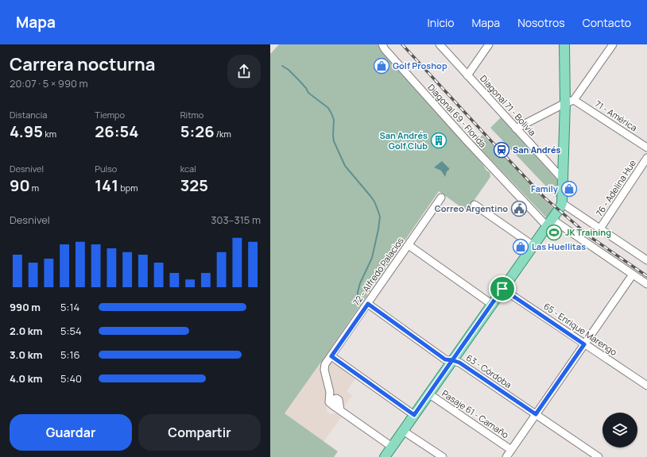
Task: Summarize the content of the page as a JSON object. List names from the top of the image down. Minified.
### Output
{"streets":{"street":["Diagonal 71 - Bolivia","Diagonal 69 - Florida","71 - América","76 - Adelina Hue","72 - Alfredo Palacios","65 - Enrique Marengo","63 - Córdoba","Pasaje 61 - Camaño"]},"crossings":[["72 - Alfredo Palacios","63 - Córdoba"]],"places":{"shop":["Golf Proshop","Family","Las Huellitas"],"building":["San Andrés Golf Club"],"station":["San Andrés"],"public building":["Correo Argentino"],"sports":["JK Training"]},"page":{"header":"Mapa","nav":["Inicio","Mapa","Nosotros","Contacto"],"heading":["Carrera nocturna","20:07 · 5 × 990 m"],"stats":[["Distancia","4.95 km"],["Tiempo","26:54"],["Ritmo","5:26 /km"],["Desnivel","90 m"],["Pulso","141 bpm"],["kcal","325"]],"chart":["Desnivel","303–315 m"],"list":[{"name":"990 m","note":"5:14"},{"name":"2.0 km","note":"5:54"},{"name":"3.0 km","note":"5:16"},{"name":"4.0 km","note":"5:40"}],"buttons":["Guardar","Compartir"]}}
